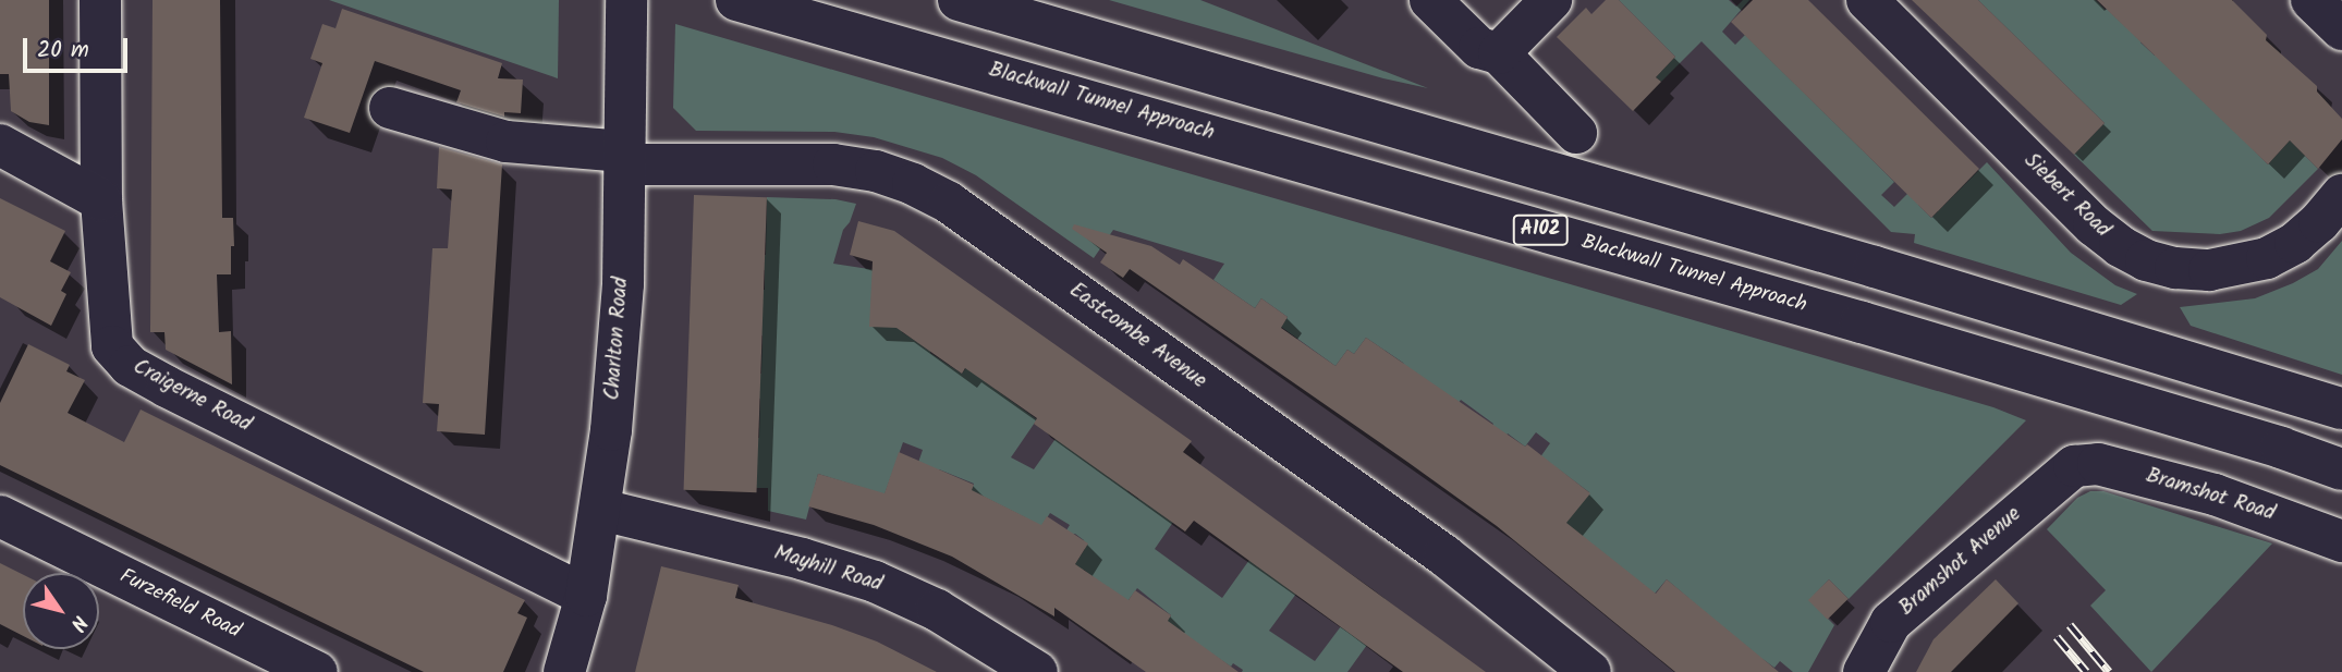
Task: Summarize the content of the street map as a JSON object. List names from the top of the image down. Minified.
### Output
{"streets":{"main road":["Blackwall Tunnel Approach","Siebert Road","A102","Eastcombe Avenue","Charlton Road","Craigerne Road","Bramshot Road","Bramshot Avenue","Mayhill Road","Furzefield Road"]},"crossings":[["Eastcombe Avenue","Charlton Road"],["Charlton Road","Craigerne Road"],["Charlton Road","Mayhill Road"],["Bramshot Road","Bramshot Avenue"]],"scale_bar":"20 m","north":"bottom right"}
